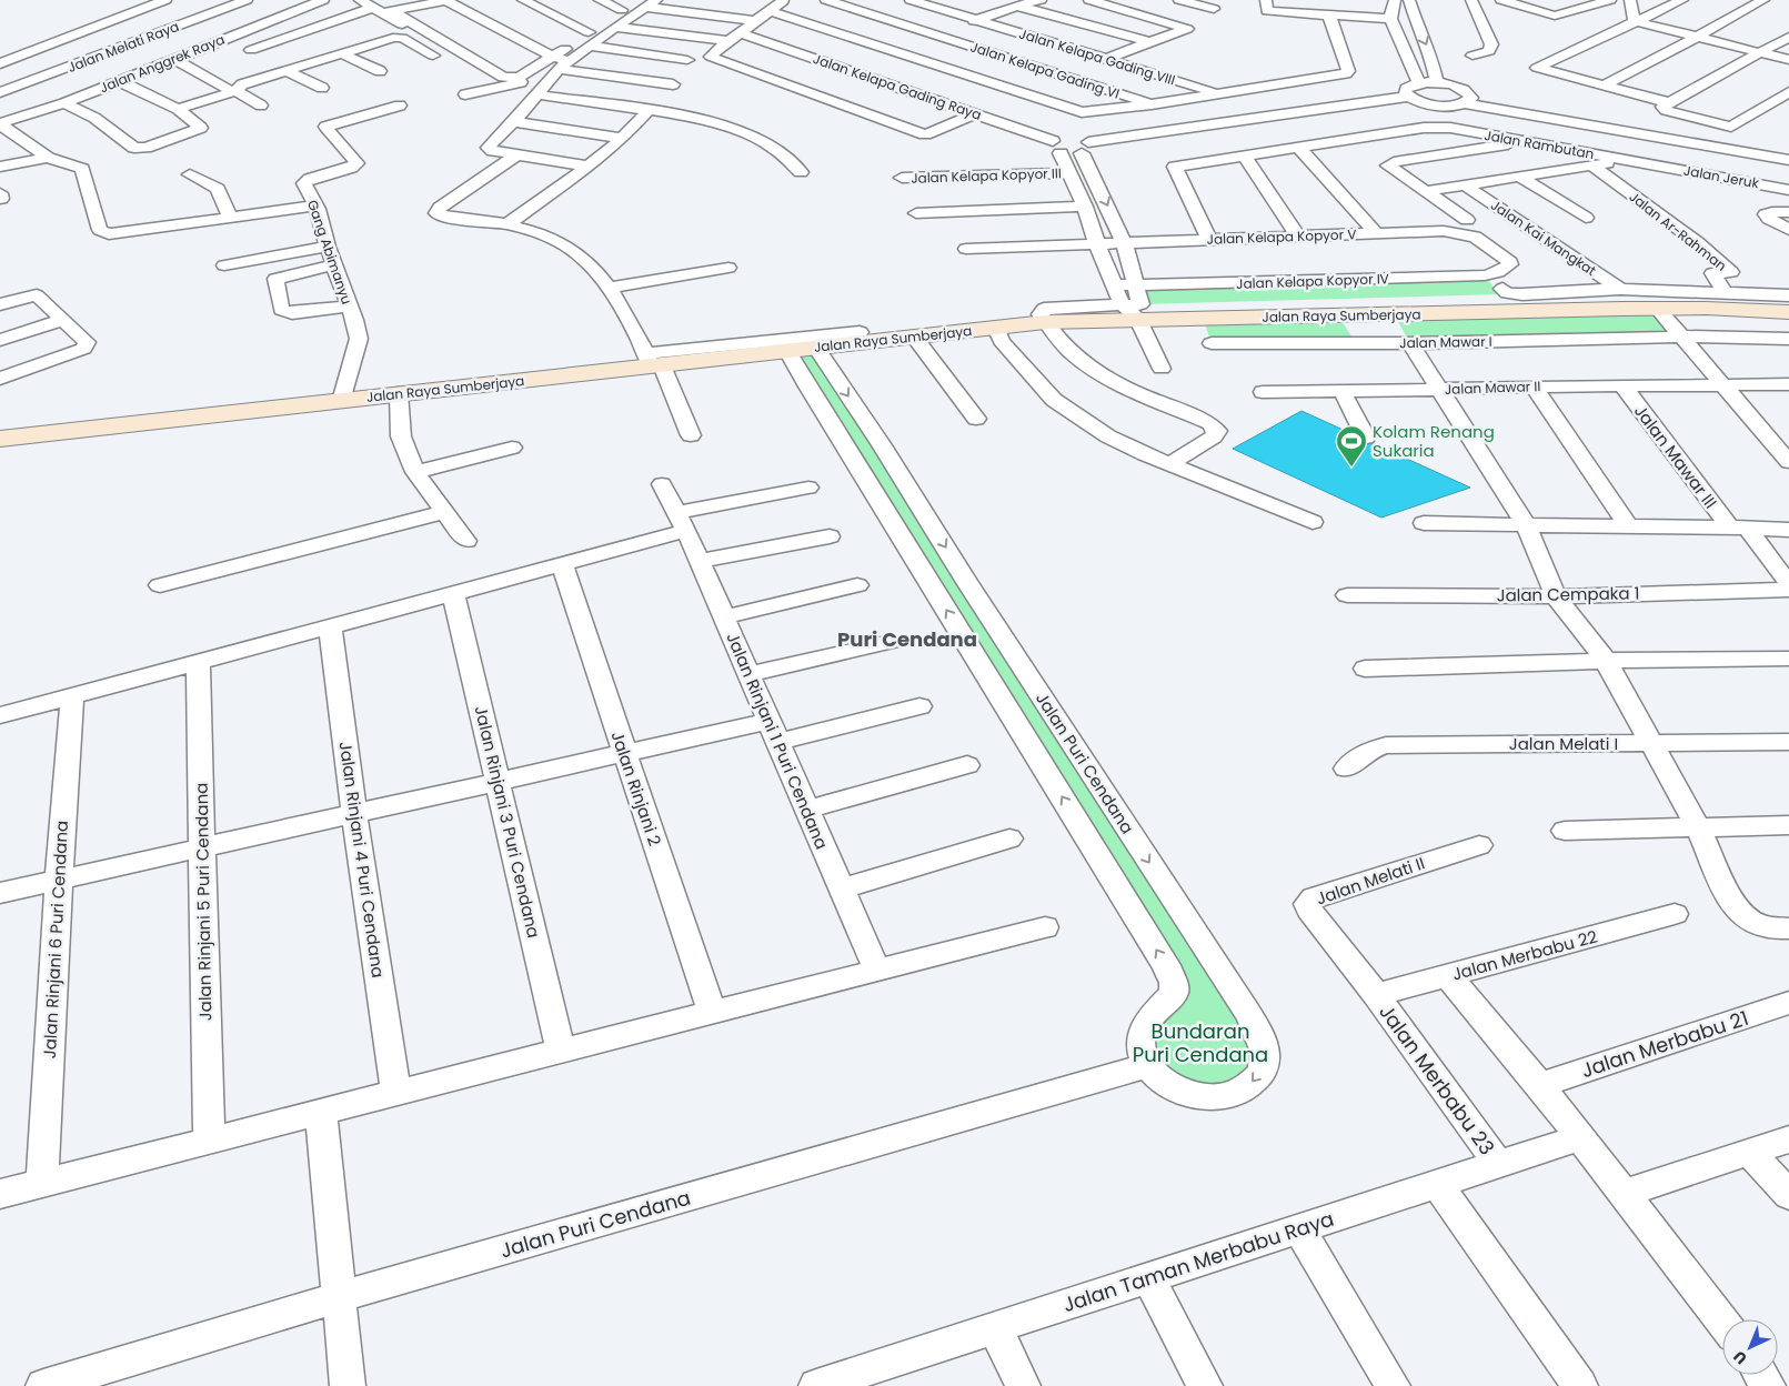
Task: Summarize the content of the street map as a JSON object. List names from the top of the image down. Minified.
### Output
{"streets":{"street":["Jalan Melati Raya","Jalan Kelapa Gading VIII","Jalan Anggrek Raya","Jalan Kelapa Gading VI","Jalan Kelapa Gading Raya","Jalan Rambutan","Jalan Kelapa Kopyor III","Jalan Jeruk","Jalan Ar-Rahman","Jalan Kelapa Kopyor V","Jalan Kai Mangkat","Gang Abimanyu","Jalan Kelapa Kopyor IV","Jalan Raya Sumberjaya","Jalan Mawar I","Jalan Mawar II","Jalan Mawar III","Jalan Cempaka 1","Jalan Rinjani 1 Puri Cendana","Jalan Melati I","Jalan Puri Cendana","Jalan Rinjani 2","Jalan Rinjani 3 Puri Cendana","Jalan Rinjani 4 Puri Cendana","Jalan Melati II","Jalan Rinjani 5 Puri Cendana","Jalan Rinjani 6 Puri Cendana","Jalan Merbabu 22","Jalan Merbabu 21","Jalan Merbabu 23","Jalan Taman Merbabu Raya"]},"crossings":[["Jalan Rambutan","Jalan Jeruk"],["Jalan Rambutan","Jalan Kelapa Kopyor V"],["Jalan Kelapa Kopyor V","Jalan Kelapa Kopyor IV"],["Gang Abimanyu","Jalan Raya Sumberjaya"],["Jalan Raya Sumberjaya","Jalan Puri Cendana"],["Jalan Mawar II","Jalan Mawar III"],["Jalan Melati II","Jalan Merbabu 22"],["Jalan Melati II","Jalan Merbabu 23"],["Jalan Merbabu 22","Jalan Merbabu 23"],["Jalan Merbabu 23","Jalan Taman Merbabu Raya"]],"districts":["Puri Cendana"],"parks":["Bundaran Puri Cendana"],"places":{"sports":["Kolam Renang Sukaria"]},"north":"bottom left"}
